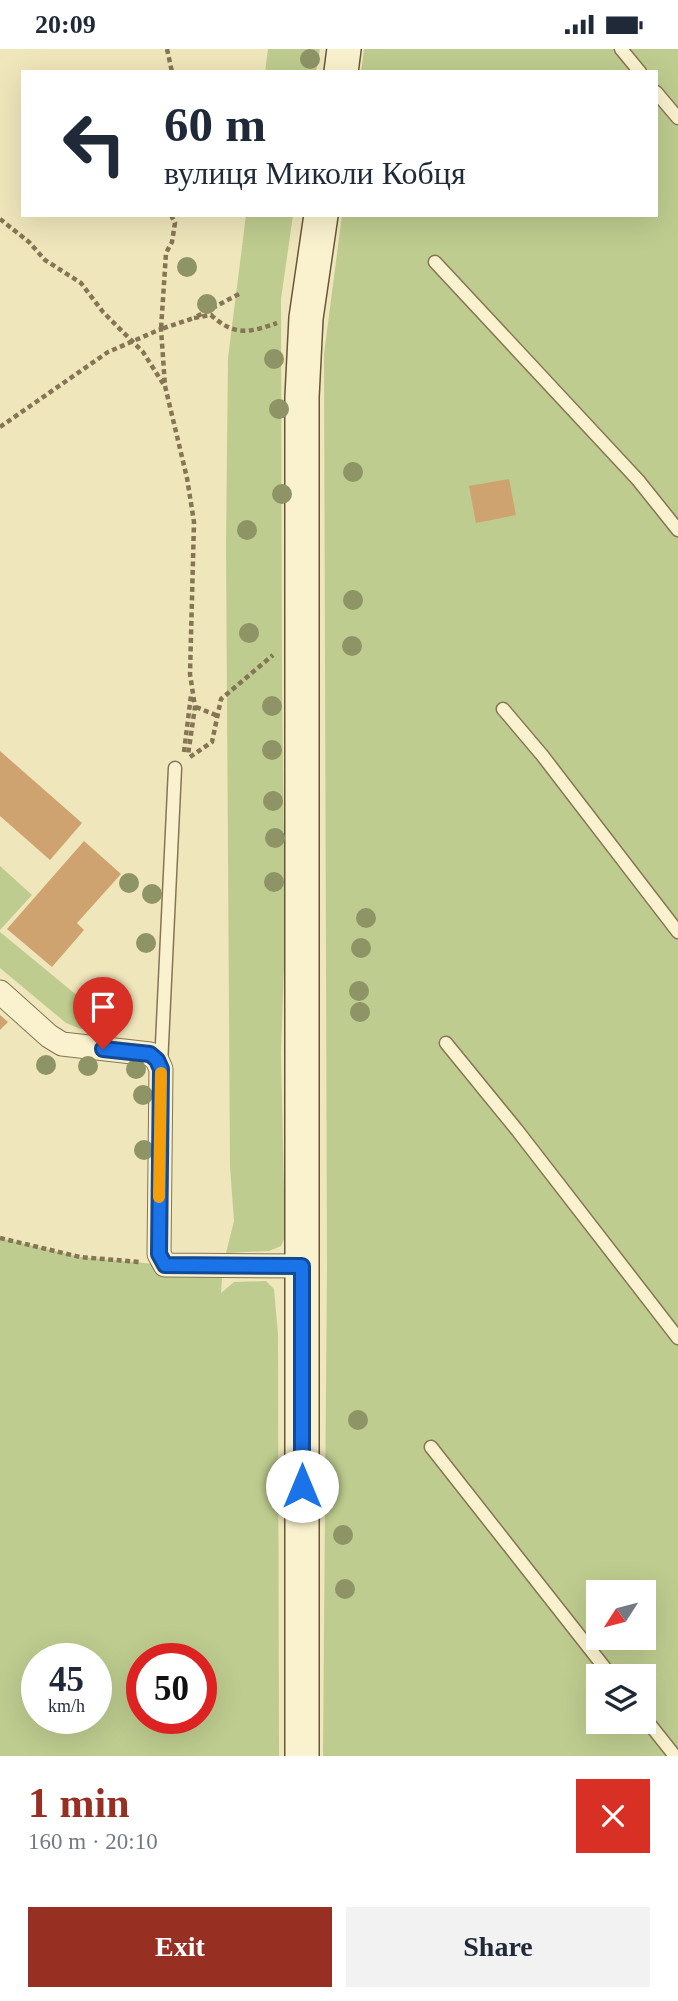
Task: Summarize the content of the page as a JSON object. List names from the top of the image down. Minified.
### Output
{"north":"bottom left","page":{"status":"20:09","turn":["60 m","вулиця Миколи Кобця"],"speed":"45 km/h","limit":"50","heading":["1 min","160 m · 20:10"],"buttons":["Exit","Share"]}}
